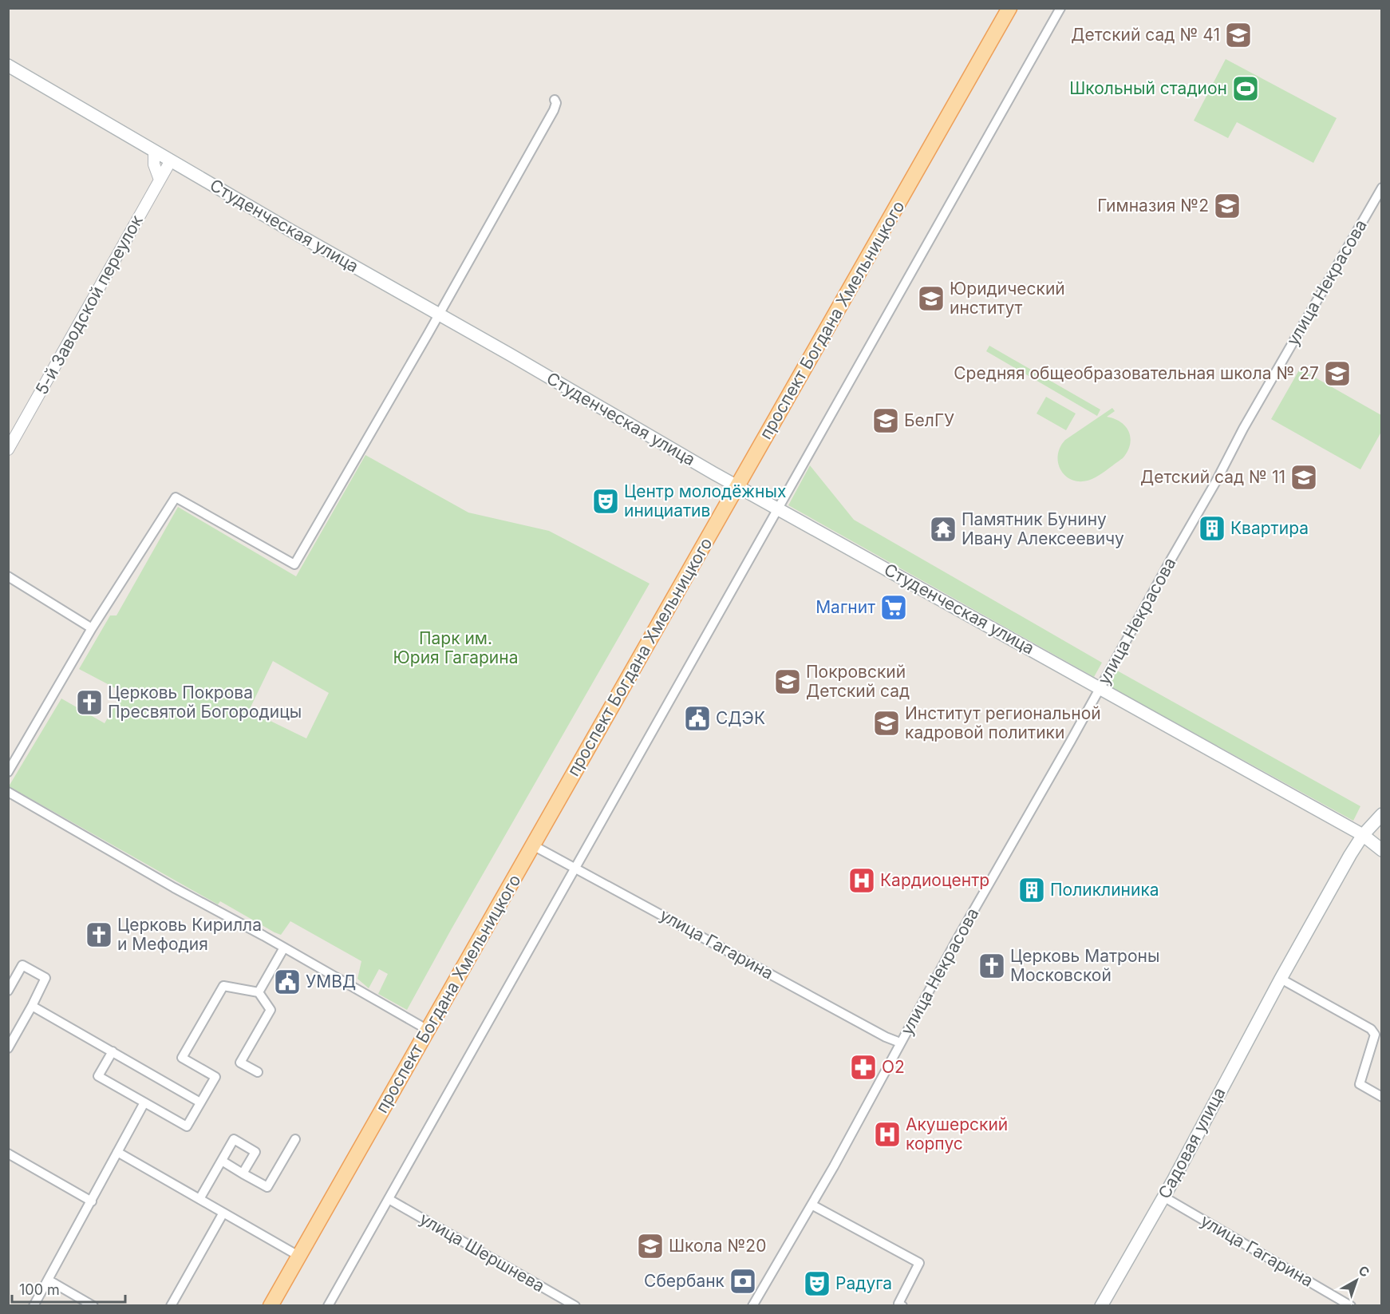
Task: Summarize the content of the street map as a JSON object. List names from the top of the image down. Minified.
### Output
{"streets":{"main road":["Студенческая улица","проспект Богдана Хмельницкого","Садовая улица"],"street":["улица Некрасова","5-й Заводской переулок","улица Гагарина","улица Шершнева"]},"crossings":[["Студенческая улица","улица Некрасова"],["Студенческая улица","5-й Заводской переулок"],["Студенческая улица","проспект Богдана Хмельницкого"],["Студенческая улица","Садовая улица"],["улица Некрасова","улица Гагарина"],["проспект Богдана Хмельницкого","улица Гагарина"],["улица Гагарина","Садовая улица"]],"parks":["Парк им. Юрия Гагарина"],"places":{"school or university":["Детский сад № 41","Гимназия №2","Юридический институт","Средняя общеобразовательная школа № 27","БелГУ","Детский сад № 11","Покровский Детский сад","Институт региональной кадровой политики","Школа №20"],"sports":["Школьный стадион"],"theatre":["Центр молодёжных инициатив","Радуга"],"building":["Квартира","Поликлиника"],"temple":["Памятник Бунину Ивану Алексеевичу"],"supermarket":["Магнит"],"church":["Церковь Покрова Пресвятой Богородицы","Церковь Кирилла и Мефодия","Церковь Матроны Московской"],"public building":["СДЭК","УМВД"],"hospital":["Кардиоцентр","Акушерский корпус"],"pharmacy":["O2"],"bank":["Сбербанк"]},"scale_bar":"100 m","north":"top right"}
